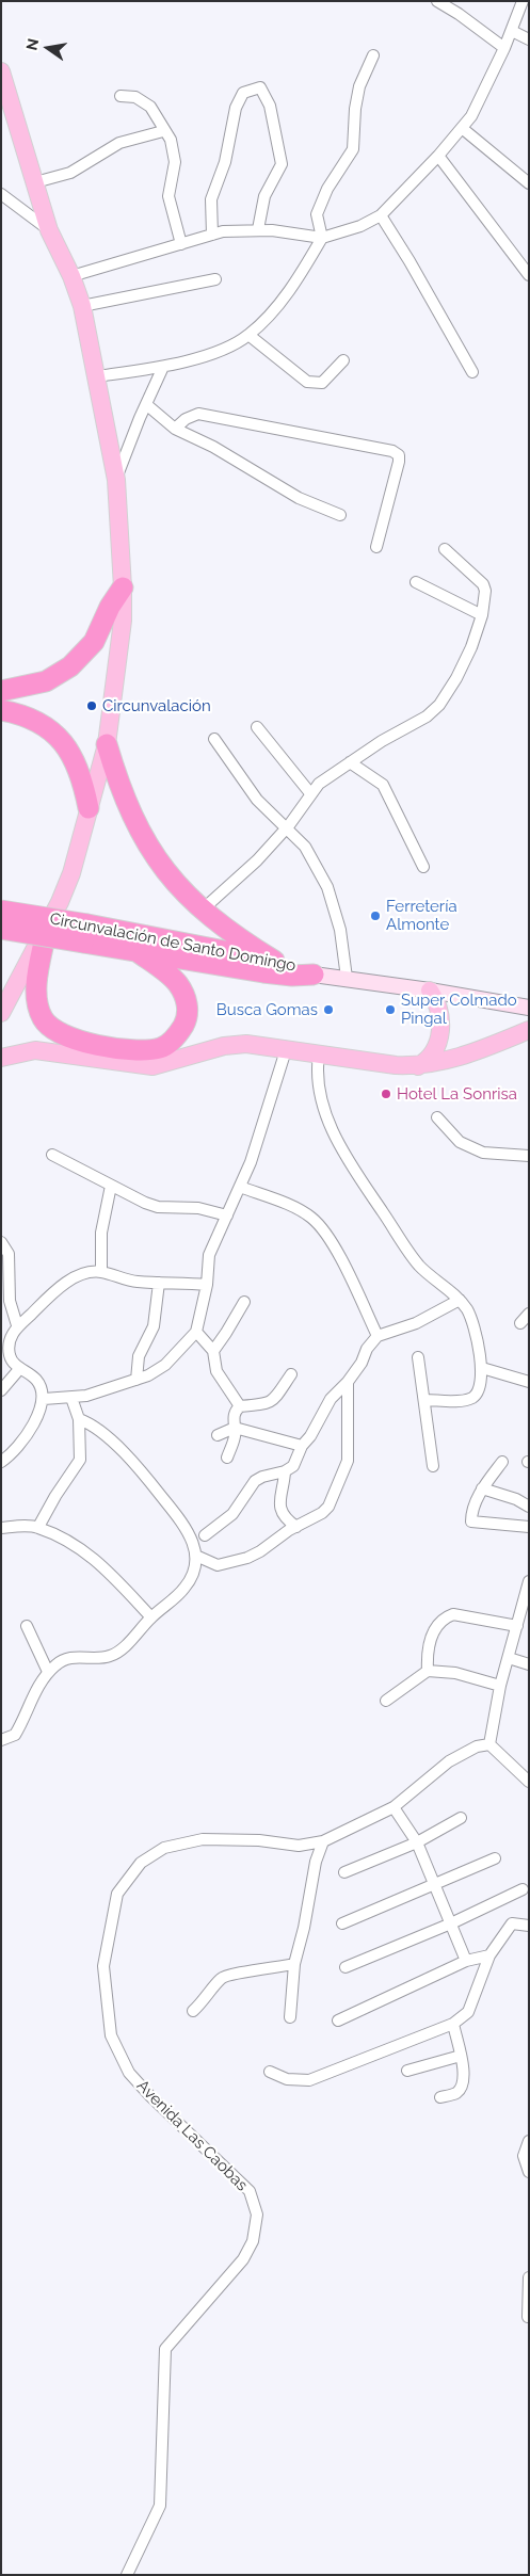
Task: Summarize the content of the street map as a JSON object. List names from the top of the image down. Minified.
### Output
{"streets":{"highway":["Circunvalación de Santo Domingo"],"street":["Avenida Las Caobas"]},"places":["Circunvalación","Ferretería Almonte","Busca Gomas","Super Colmado Pingal","Hotel La Sonrisa"],"north":"left"}
